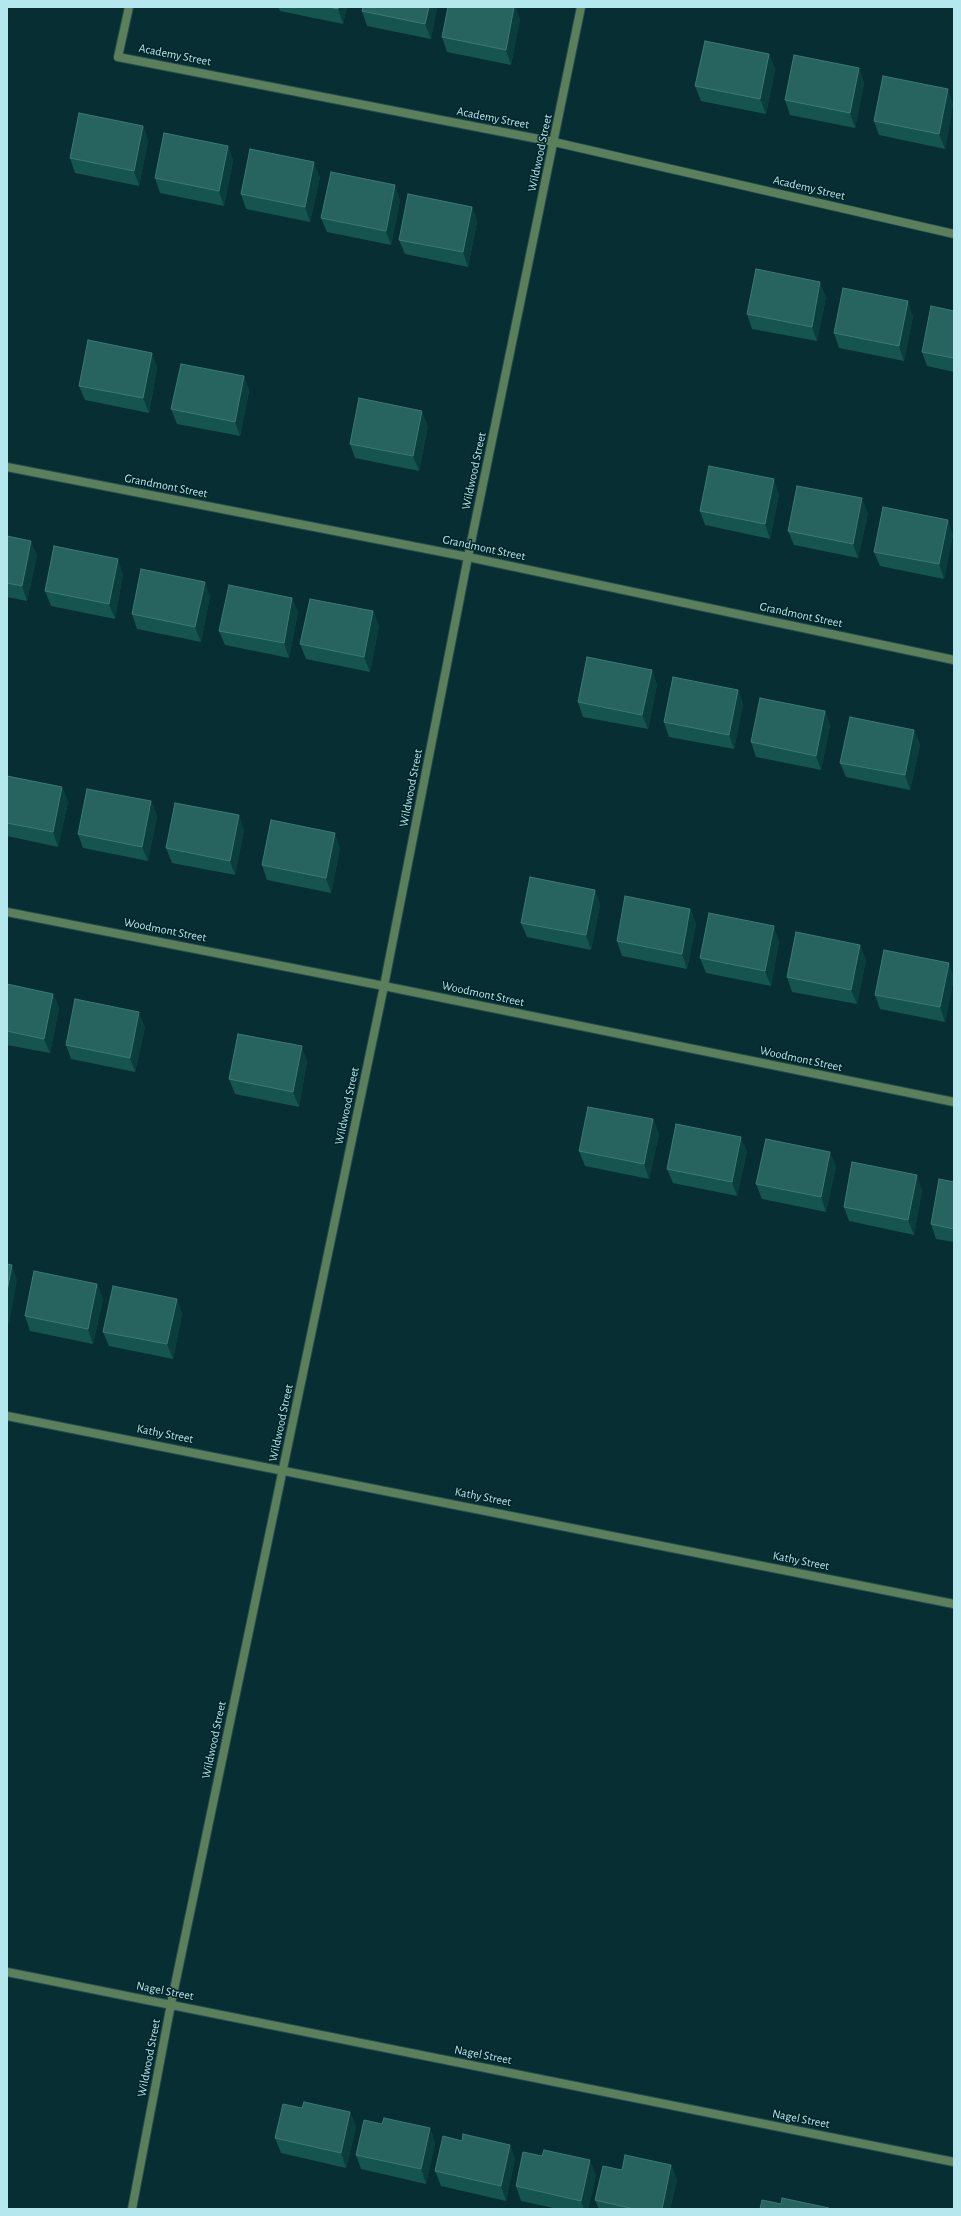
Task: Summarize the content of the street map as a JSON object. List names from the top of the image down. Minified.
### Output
{"streets":{"street":["Academy Street","Wildwood Street","Grandmont Street","Woodmont Street","Kathy Street","Nagel Street"]},"crossings":[["Academy Street","Wildwood Street"],["Wildwood Street","Grandmont Street"],["Wildwood Street","Woodmont Street"],["Wildwood Street","Kathy Street"],["Wildwood Street","Nagel Street"]]}
